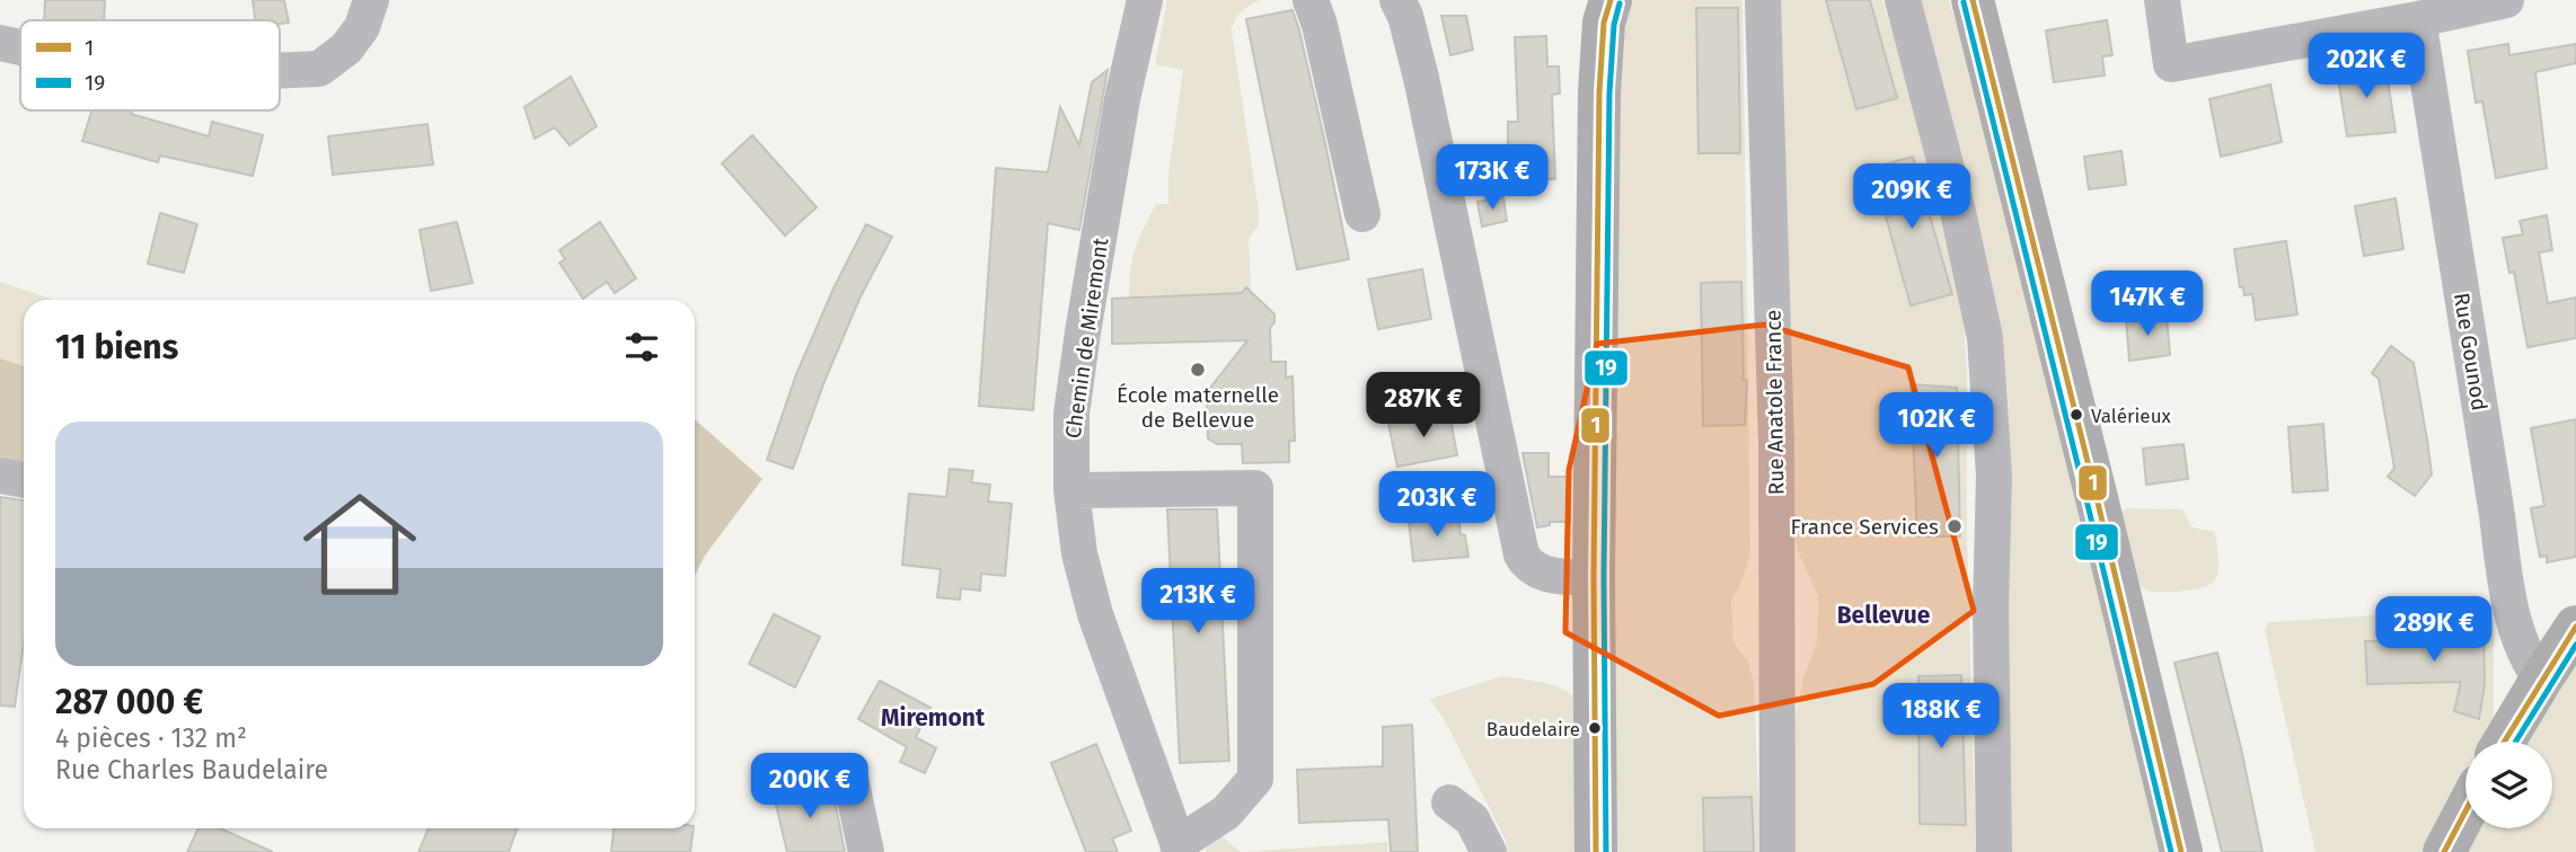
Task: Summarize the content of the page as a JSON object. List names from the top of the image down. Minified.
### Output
{"streets":{"street":["Chemin de Miremont","Rue Gounod","Rue Anatole France"]},"districts":["Bellevue","Miremont"],"places":["École maternelle de Bellevue","Valérieux","France Services","Baudelaire"],"lines":["transit line 1","transit line 19"],"legend":["1","19"],"page":{"price":["202K €","173K €","209K €","147K €","287K €","102K €","203K €","213K €","289K €","188K €","200K €"],"heading":"11 biens","list":[{"name":"287 000 €","note":"4 pièces · 132 m² · Rue Charles Baudelaire"}]}}
